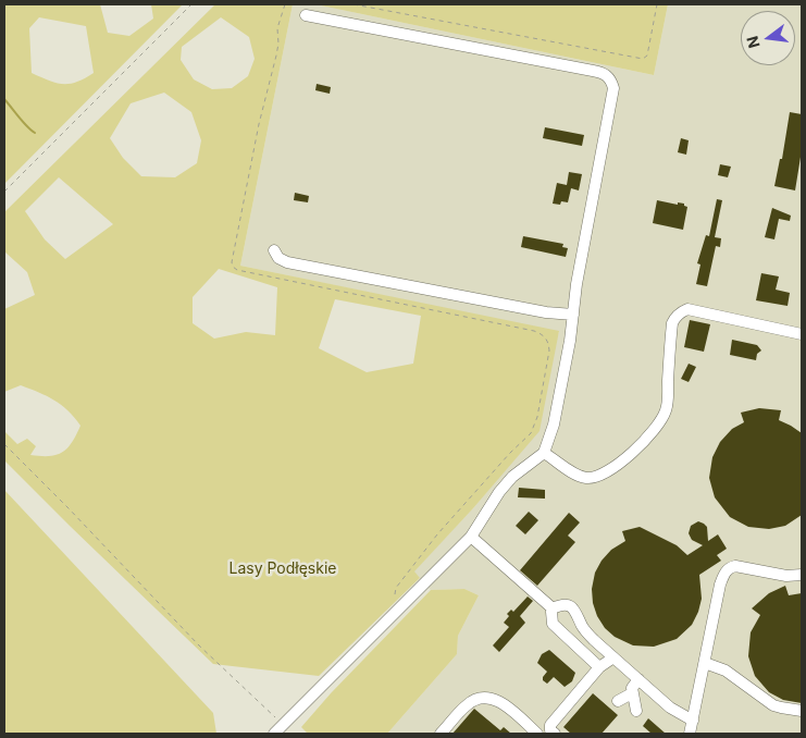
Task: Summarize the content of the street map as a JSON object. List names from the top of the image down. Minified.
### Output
{"parks":["Lasy Podłęskie"],"north":"left"}
